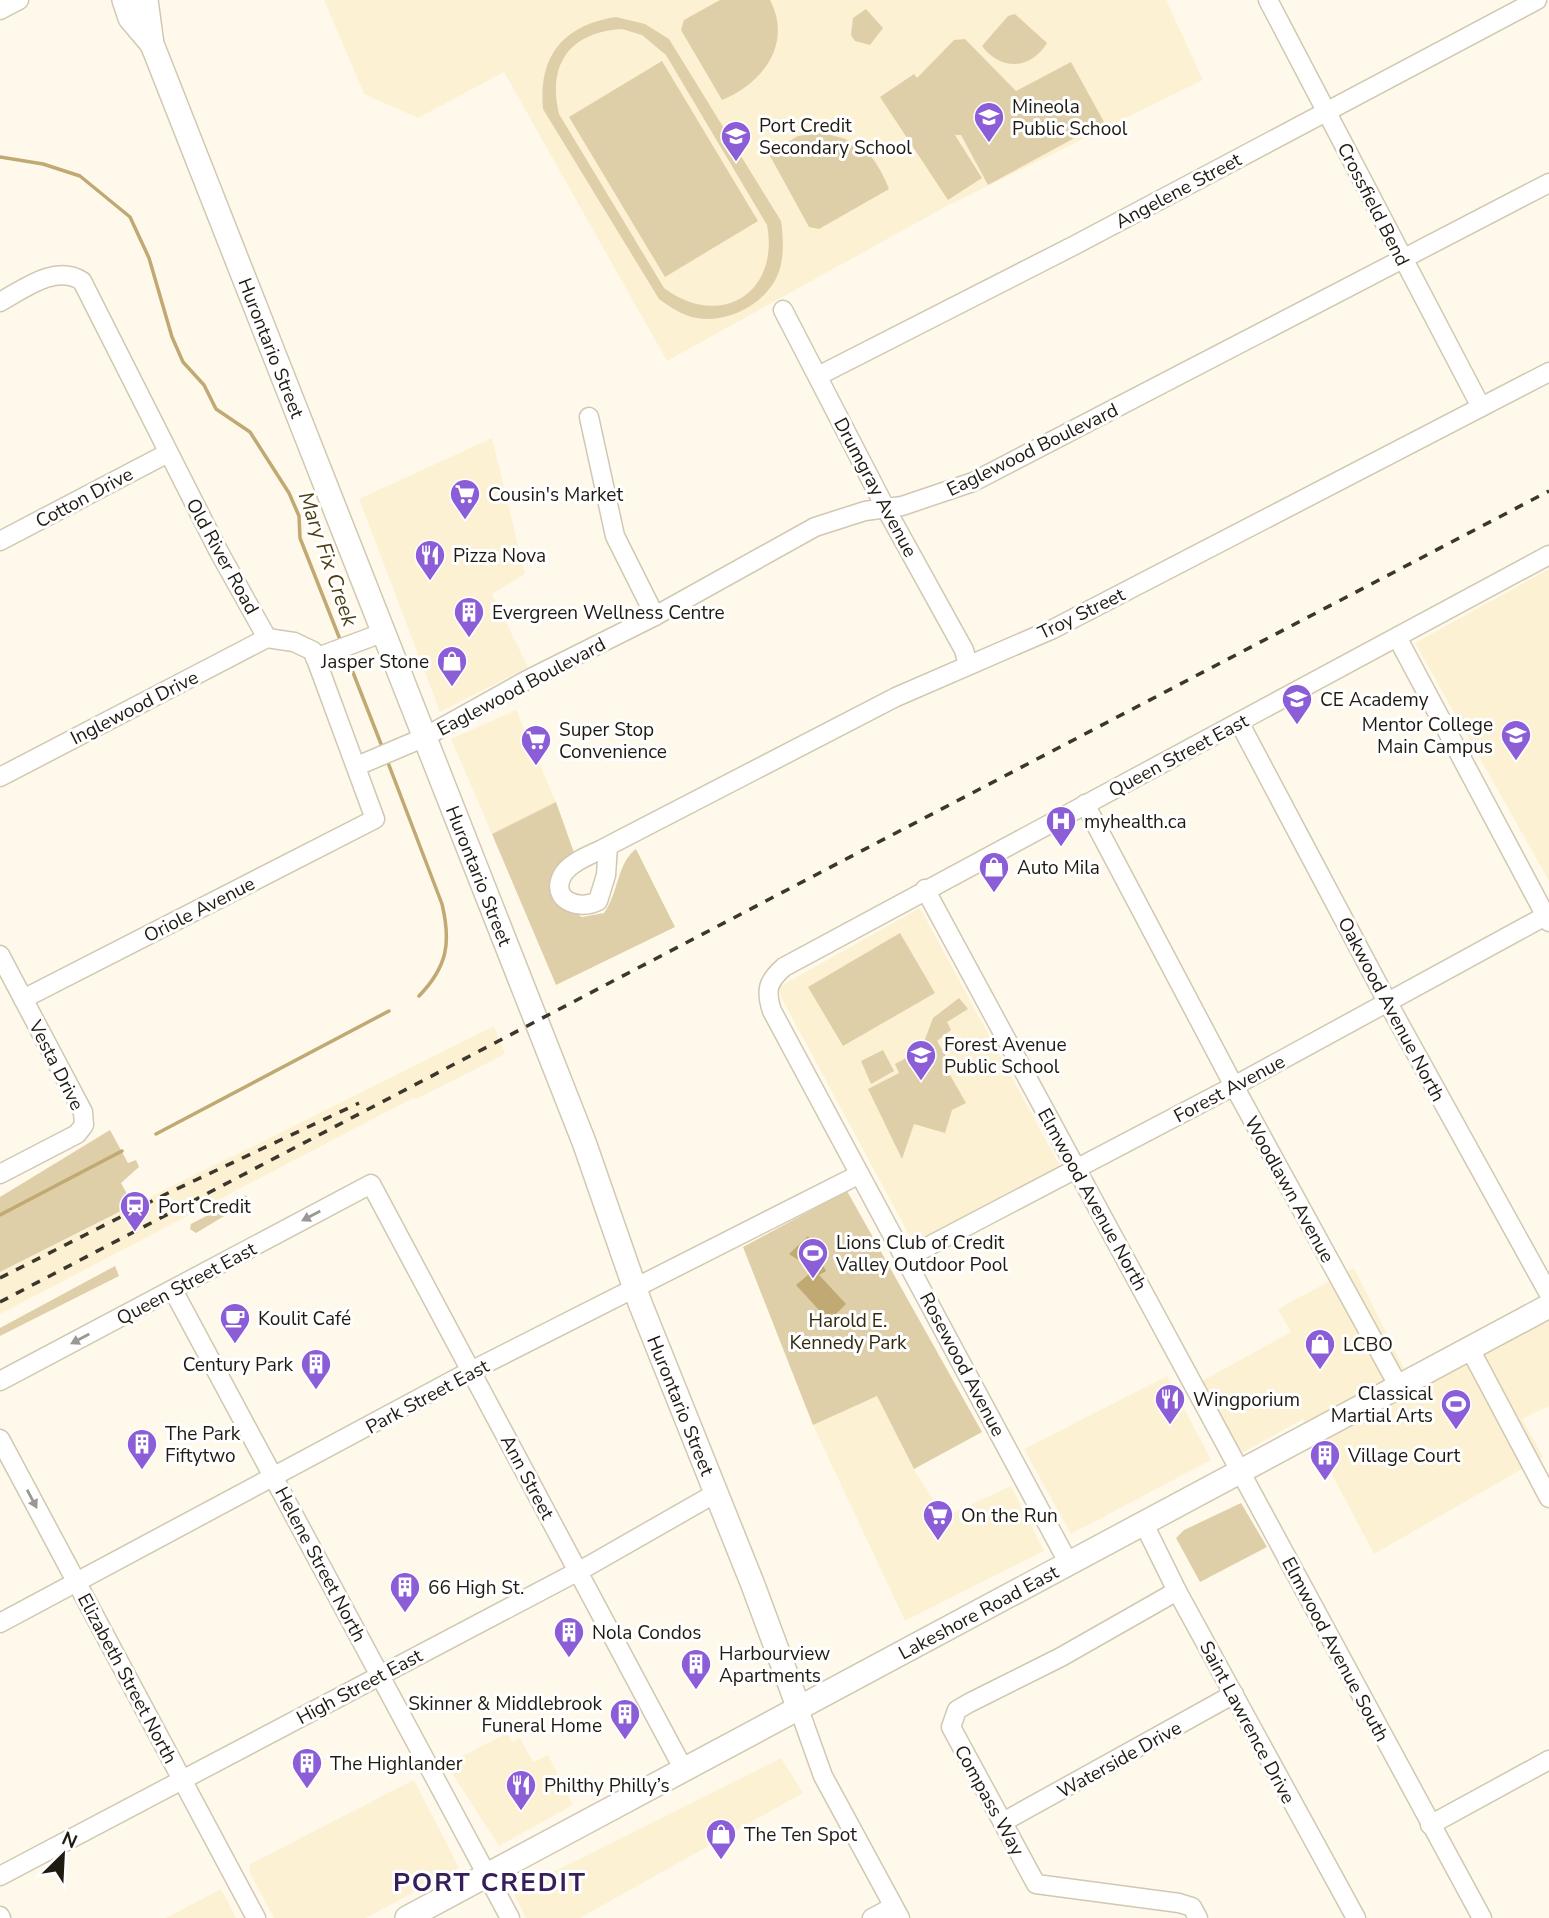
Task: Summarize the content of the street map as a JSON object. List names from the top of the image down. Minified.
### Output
{"streets":{"main road":["Hurontario Street","Lakeshore Road East"],"street":["Angelene Street","Crossfield Bend","Eaglewood Boulevard","Drumgray Avenue","Cotton Drive","Old River Road","Troy Street","Inglewood Drive","Queen Street East","Oriole Avenue","Oakwood Avenue North","Vesta Drive","Forest Avenue","Woodlawn Avenue","Elmwood Avenue North","Rosewood Avenue","Park Street East","Ann Street","Helene Street North","Elmwood Avenue South","Elizabeth Street North","High Street East","Saint Lawrence Drive","Waterside Drive","Compass Way"]},"crossings":[["Angelene Street","Crossfield Bend"],["Angelene Street","Drumgray Avenue"],["Crossfield Bend","Eaglewood Boulevard"],["Crossfield Bend","Troy Street"],["Hurontario Street","Eaglewood Boulevard"],["Hurontario Street","Park Street East"],["Hurontario Street","Lakeshore Road East"],["Hurontario Street","High Street East"],["Eaglewood Boulevard","Drumgray Avenue"],["Eaglewood Boulevard","Oriole Avenue"],["Drumgray Avenue","Troy Street"],["Cotton Drive","Old River Road"],["Old River Road","Inglewood Drive"],["Queen Street East","Oakwood Avenue North"],["Queen Street East","Woodlawn Avenue"],["Queen Street East","Elmwood Avenue North"],["Queen Street East","Rosewood Avenue"],["Queen Street East","Ann Street"],["Queen Street East","Helene Street North"],["Oriole Avenue","Vesta Drive"],["Oakwood Avenue North","Forest Avenue"],["Forest Avenue","Woodlawn Avenue"],["Forest Avenue","Elmwood Avenue North"],["Forest Avenue","Rosewood Avenue"],["Woodlawn Avenue","Lakeshore Road East"],["Elmwood Avenue North","Lakeshore Road East"],["Elmwood Avenue North","Elmwood Avenue South"],["Rosewood Avenue","Park Street East"],["Rosewood Avenue","Lakeshore Road East"],["Park Street East","Ann Street"],["Park Street East","Helene Street North"],["Park Street East","Elizabeth Street North"],["Ann Street","Lakeshore Road East"],["Ann Street","High Street East"],["Helene Street North","Lakeshore Road East"],["Helene Street North","High Street East"],["Lakeshore Road East","Elmwood Avenue South"],["Lakeshore Road East","Saint Lawrence Drive"],["Elizabeth Street North","High Street East"],["Saint Lawrence Drive","Waterside Drive"],["Saint Lawrence Drive","Compass Way"],["Waterside Drive","Compass Way"]],"districts":["PORT CREDIT"],"water":["Mary Fix Creek"],"parks":["Harold E. Kennedy Park"],"places":{"school or university":["Mineola Public School","Port Credit Secondary School","CE Academy","Mentor College Main Campus","Forest Avenue Public School"],"supermarket":["Cousin's Market","Super Stop Convenience","On the Run"],"restaurant":["Pizza Nova","Wingporium","Philthy Philly’s"],"building":["Evergreen Wellness Centre","Century Park","The Park Fiftytwo","Village Court","66 High St.","Nola Condos","Harbourview Apartments","Skinner & Middlebrook Funeral Home","The Highlander"],"shop":["Jasper Stone","Auto Mila","LCBO","The Ten Spot"],"hospital":["myhealth.ca"],"station":["Port Credit"],"sports":["Lions Club of Credit Valley Outdoor Pool","Classical Martial Arts"],"cafe":["Koulit Café"]},"north":"top right"}
